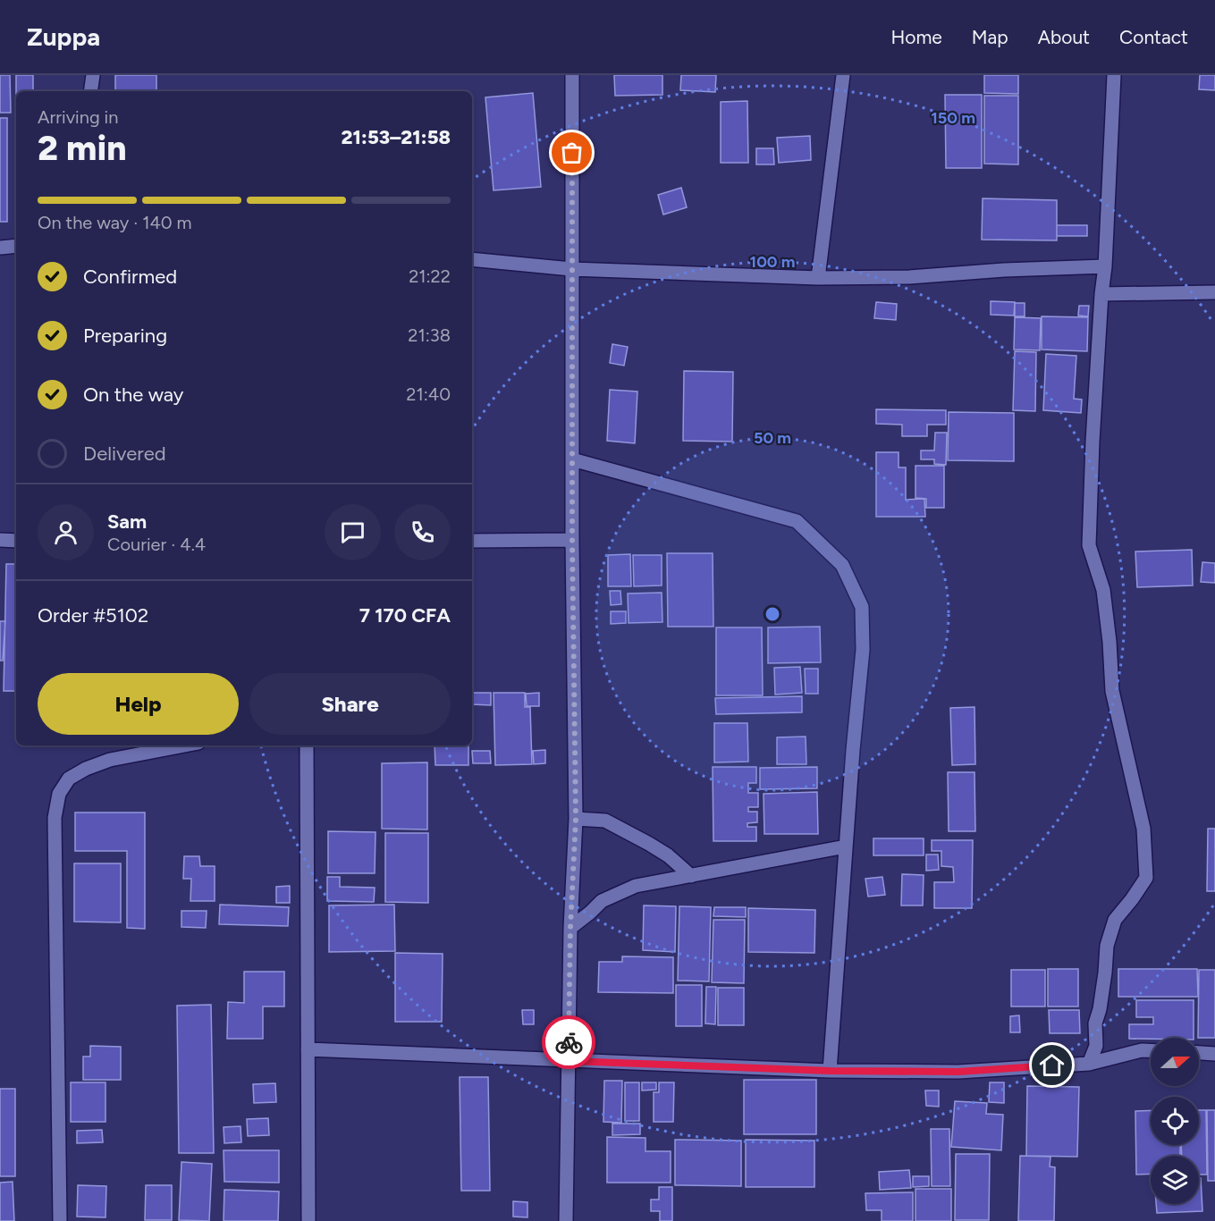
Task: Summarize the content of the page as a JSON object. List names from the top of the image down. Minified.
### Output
{"north":"right","page":{"header":"Zuppa","nav":["Home","Map","About","Contact"],"heading":["2 min","Arriving in","21:53–21:58"],"panel":["Sam","Courier · 4.4","Order #5102","7 170 CFA"],"bar":"On the way · 140 m","list":[["Confirmed","21:22"],["Preparing","21:38"],["On the way","21:40"],"Delivered"],"buttons":["Help","Share"]},"rings":["150 m","100 m","50 m"]}
